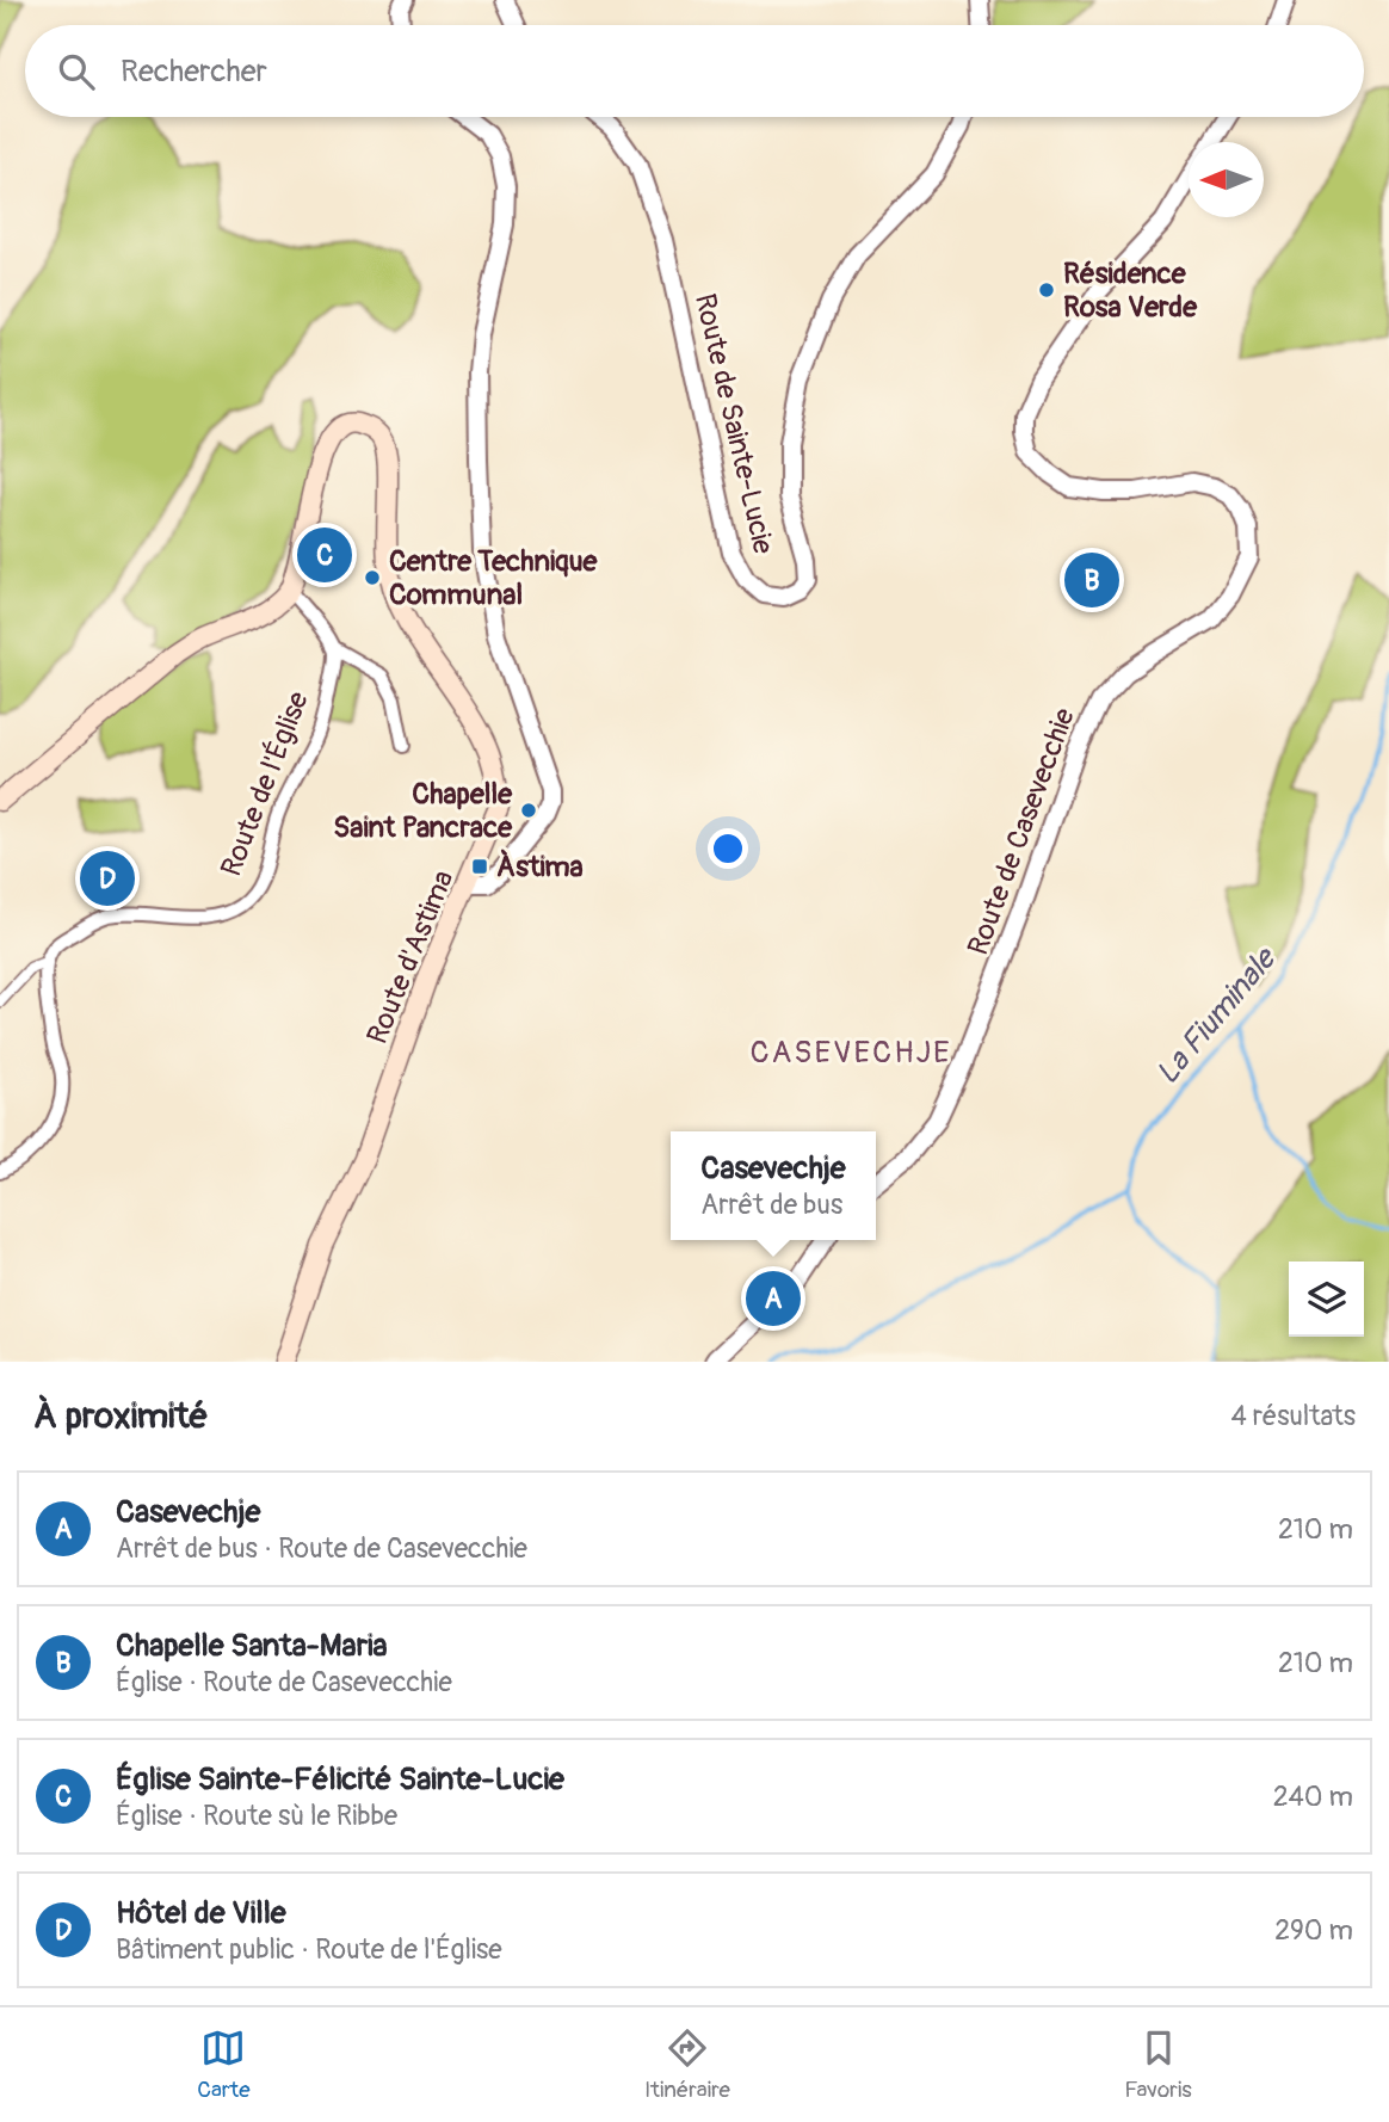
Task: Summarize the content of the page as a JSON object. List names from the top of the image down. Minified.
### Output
{"streets":{"main road":["Route d'Astima"],"street":["Route de Sainte-Lucie","Route de l'Église","Route de Casevecchie"]},"districts":["CASEVECHJE"],"water":["La Fiuminale"],"places":{"other":["Résidence Rosa Verde","Centre Technique Communal","Chapelle Saint Pancrace"],"transit":["Àstima"]},"north":"left","page":{"search":"Rechercher","pins":["C","B","D","A"],"popup":["Casevechje","Arrêt de bus"],"heading":["À proximité","4 résultats"],"list":[{"mark":"A","name":"Casevechje","note":"Arrêt de bus · Route de Casevecchie","value":"210 m"},{"mark":"B","name":"Chapelle Santa-Maria","note":"Église · Route de Casevecchie","value":"210 m"},{"mark":"C","name":"Église Sainte-Félicité Sainte-Lucie","note":"Église · Route sù le Ribbe","value":"240 m"},{"mark":"D","name":"Hôtel de Ville","note":"Bâtiment public · Route de l'Église","value":"290 m"}],"nav":["Carte","Itinéraire","Favoris"]}}
